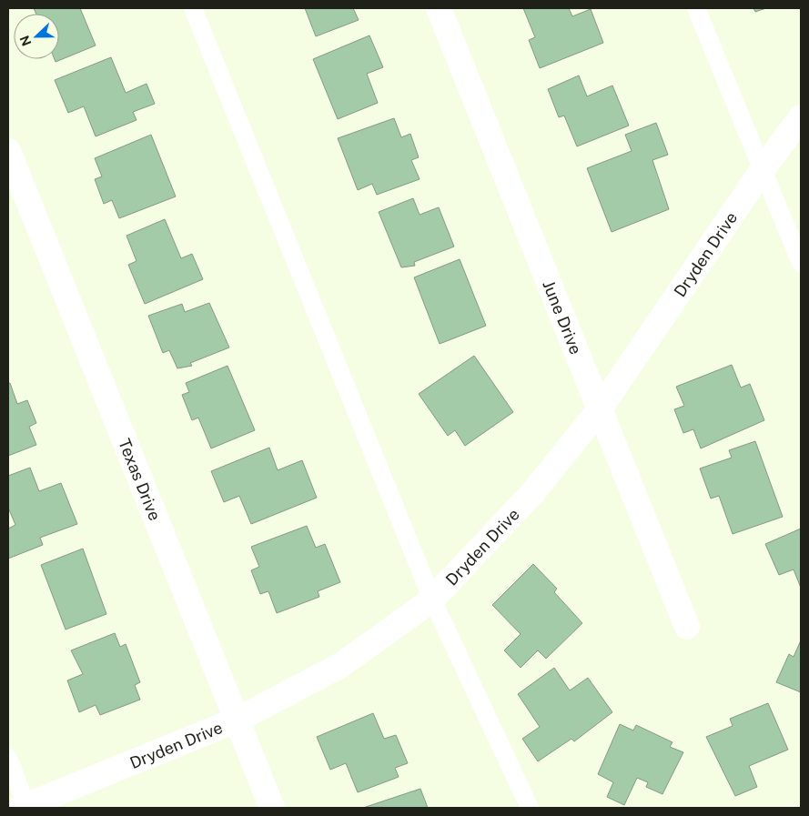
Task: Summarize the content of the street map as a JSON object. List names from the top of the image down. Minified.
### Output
{"streets":{"street":["Dryden Drive","June Drive","Texas Drive"]},"crossings":[["Dryden Drive","June Drive"],["Dryden Drive","Texas Drive"]],"north":"left"}
